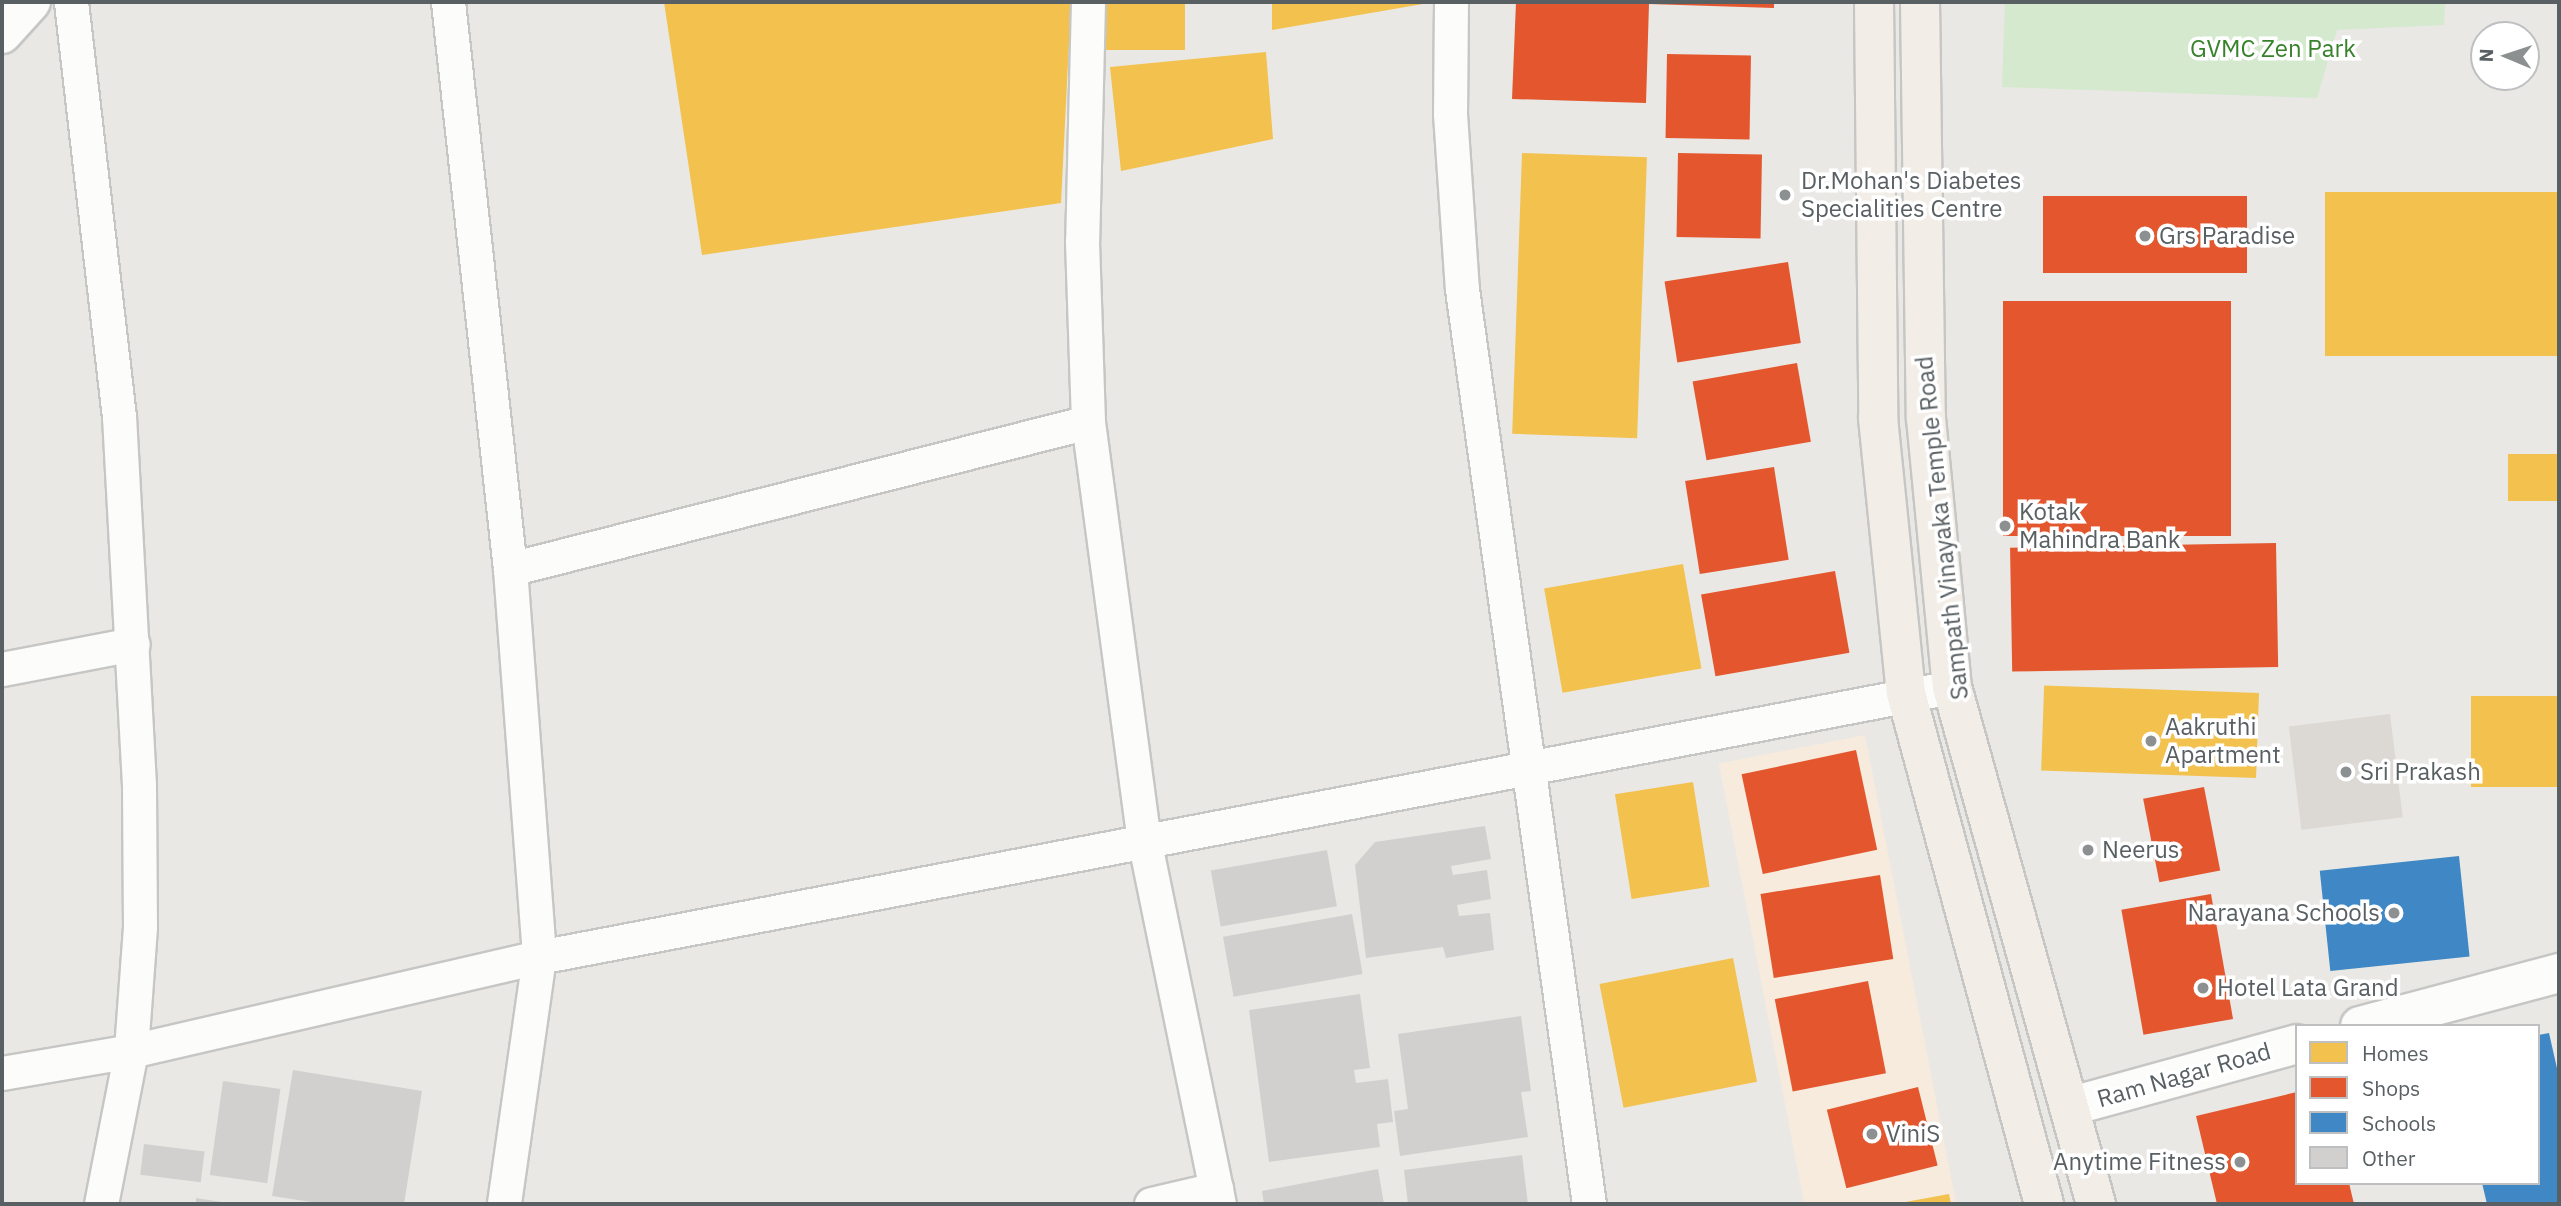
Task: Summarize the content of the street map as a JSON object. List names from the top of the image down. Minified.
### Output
{"streets":{"main road":["Sampath Vinayaka Temple Road"],"street":["Ram Nagar Road"]},"crossings":[["Sampath Vinayaka Temple Road","Ram Nagar Road"]],"parks":["GVMC Zen Park"],"places":["Dr.Mohan's Diabetes Specialities Centre","Grs Paradise","Kotak Mahindra Bank","Aakruthi Apartment","Sri Prakash","Neerus","Narayana Schools","Hotel Lata Grand","ViniS","Anytime Fitness"],"legend":["Homes","Shops","Schools","Other"],"north":"left"}
